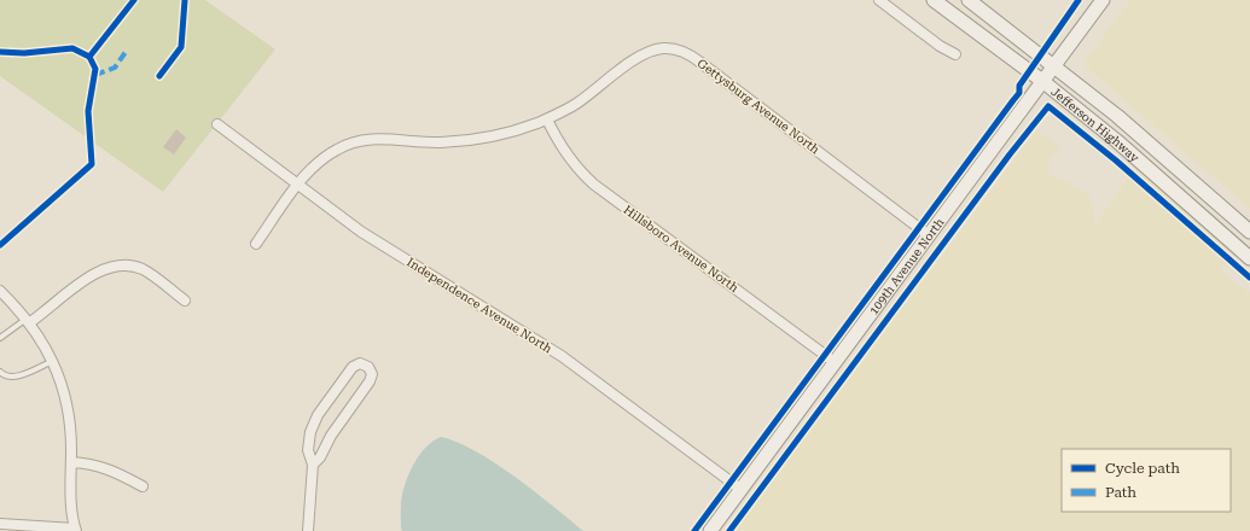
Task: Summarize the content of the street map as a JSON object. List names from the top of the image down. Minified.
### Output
{"streets":{"street":["Gettysburg Avenue North","Jefferson Highway","Hillsboro Avenue North","109th Avenue North","Independence Avenue North"]},"crossings":[["Gettysburg Avenue North","Hillsboro Avenue North"],["Gettysburg Avenue North","109th Avenue North"],["Gettysburg Avenue North","Independence Avenue North"],["Jefferson Highway","109th Avenue North"],["Hillsboro Avenue North","109th Avenue North"],["109th Avenue North","Independence Avenue North"]],"legend":["Cycle path","Path"]}
